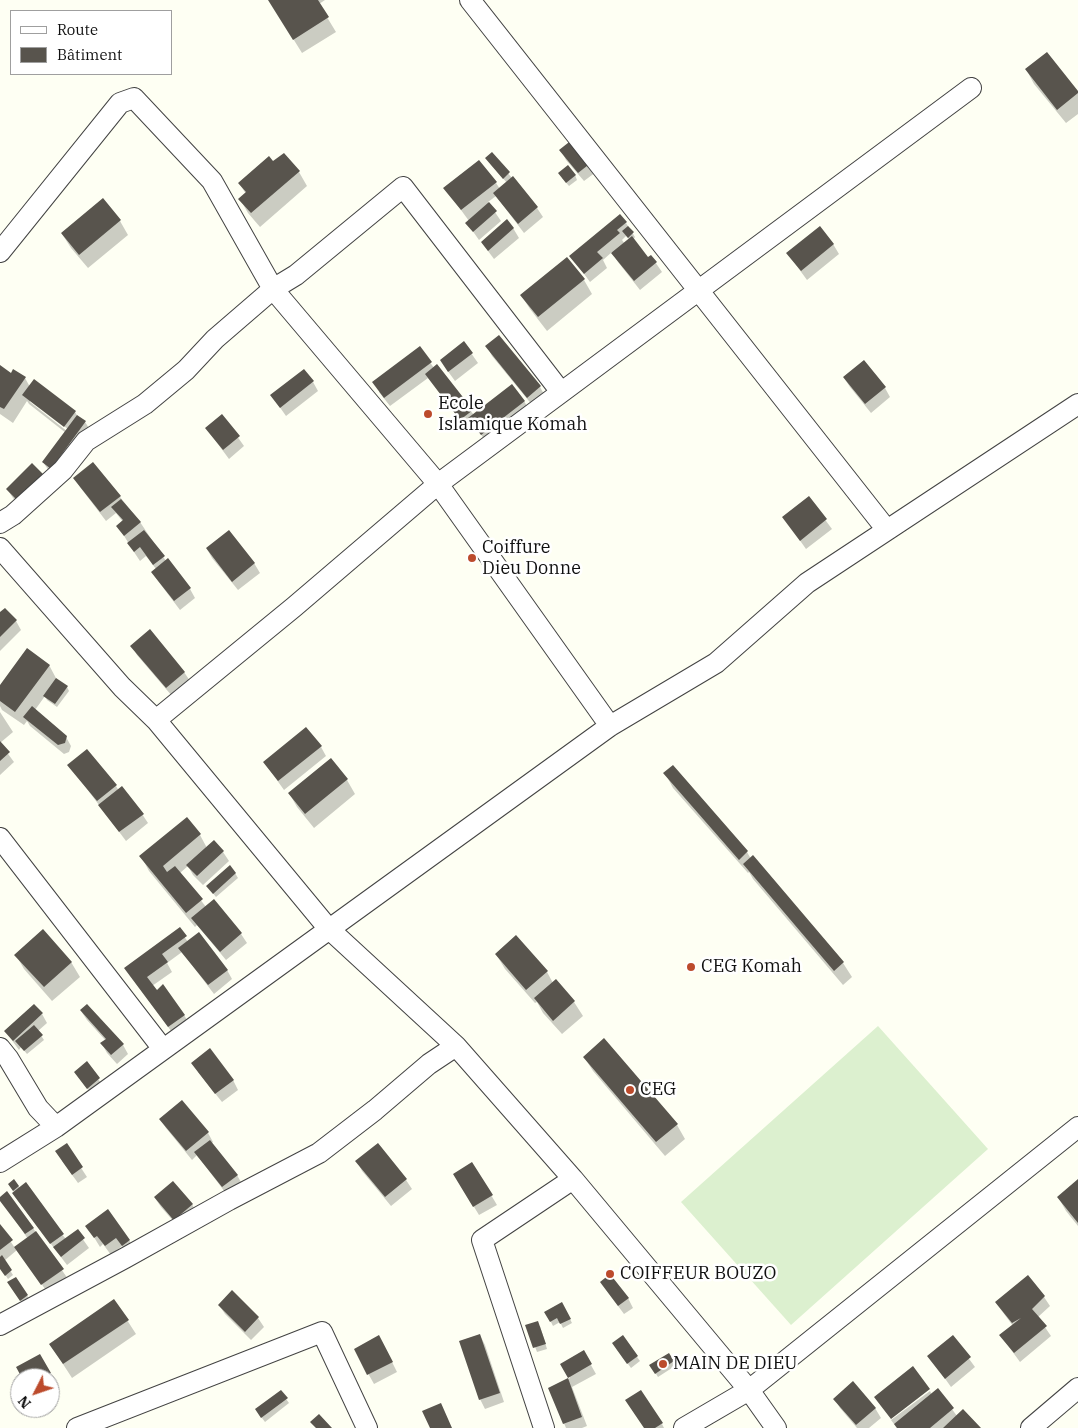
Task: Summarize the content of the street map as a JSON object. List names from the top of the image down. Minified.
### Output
{"places":["Ecole Islamique Komah","Coiffure Dieu Donne","CEG Komah","CEG","COIFFEUR BOUZO","MAIN DE DIEU"],"legend":["Route","Bâtiment"],"north":"bottom left"}
